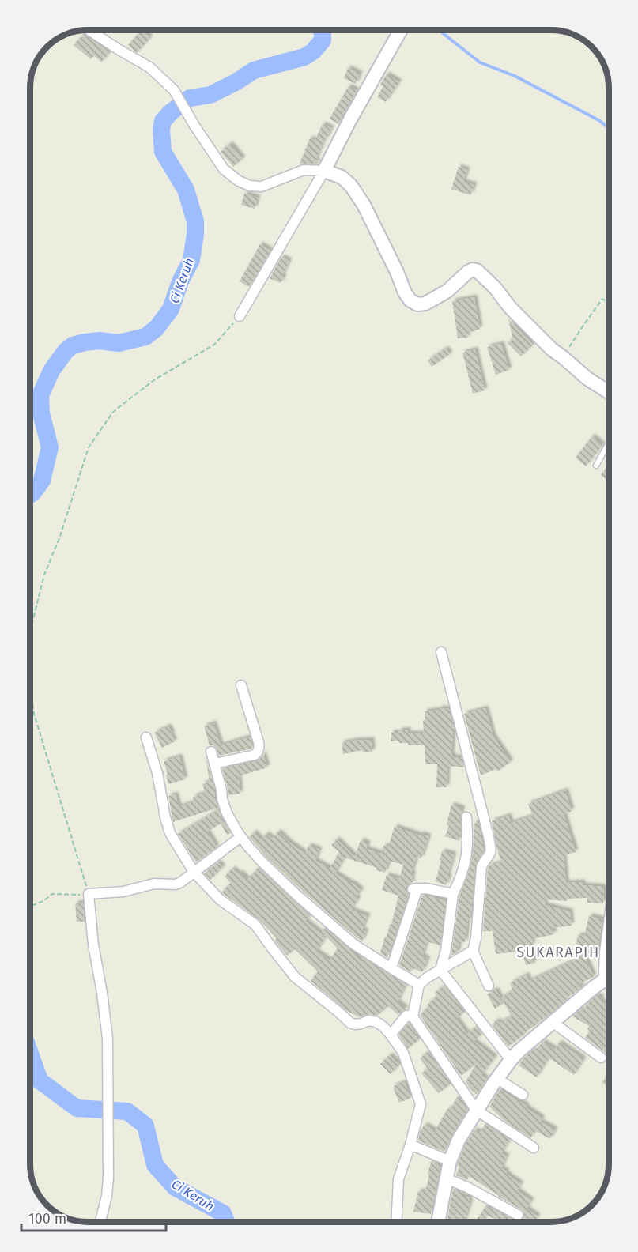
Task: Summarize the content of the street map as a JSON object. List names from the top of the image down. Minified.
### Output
{"districts":["SUKARAPIH"],"water":["Ci Keruh"],"scale_bar":"100 m"}
